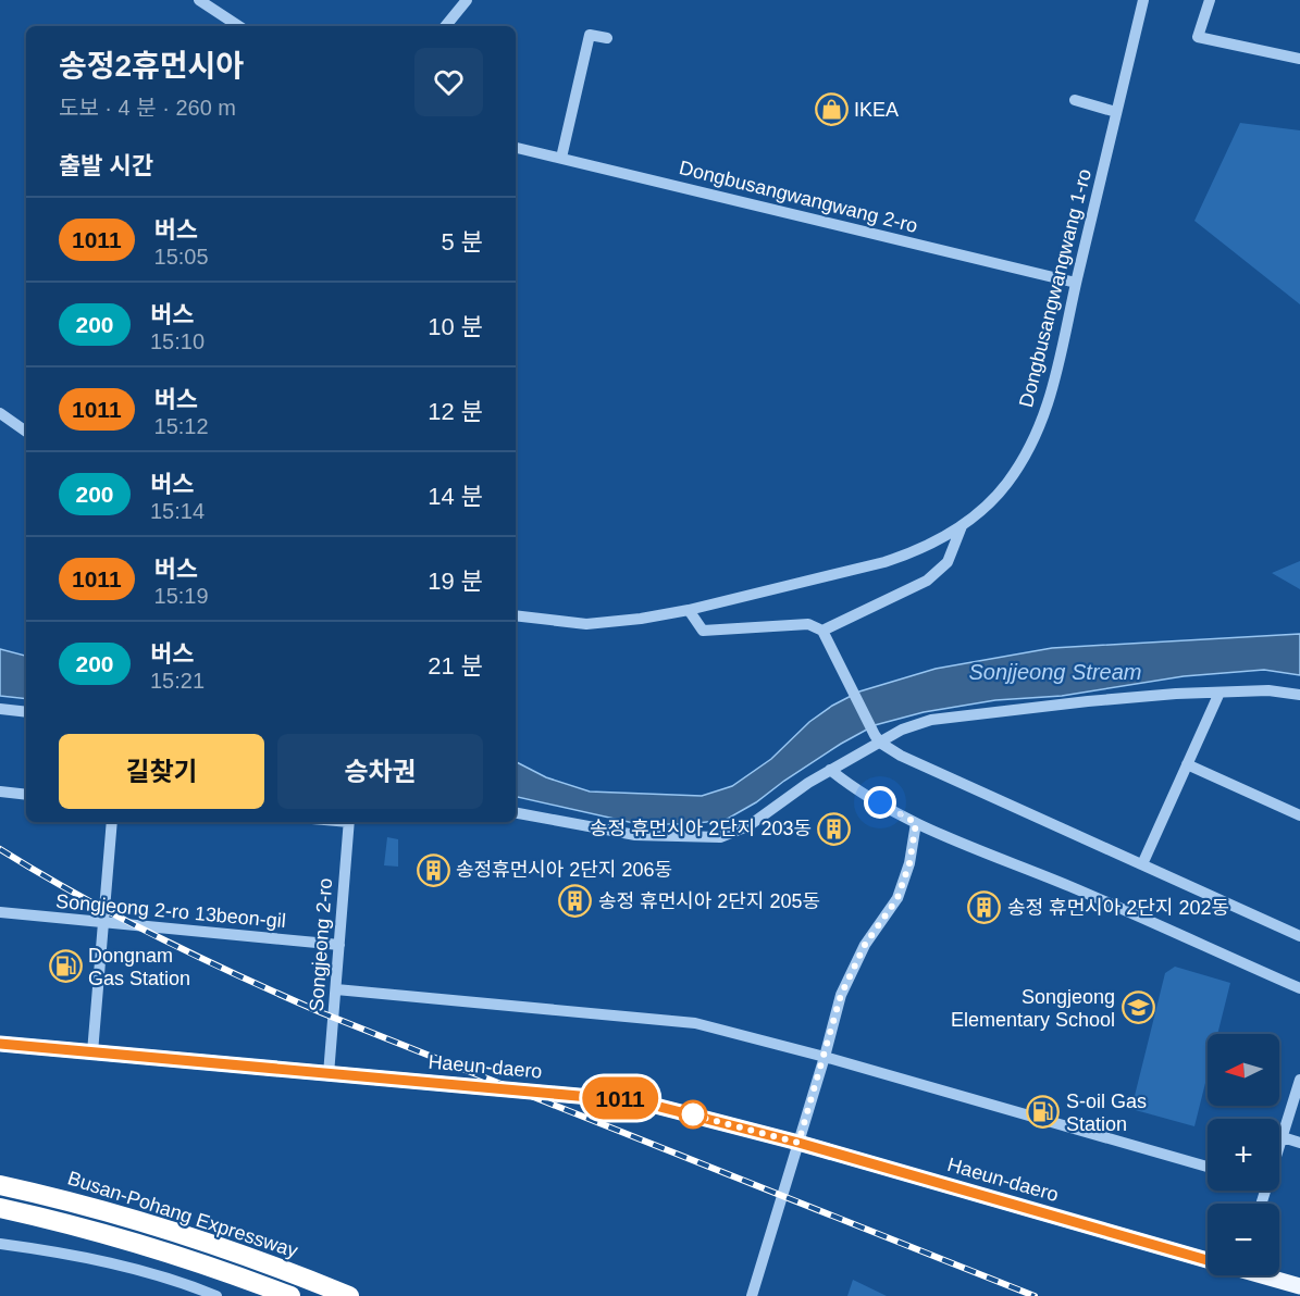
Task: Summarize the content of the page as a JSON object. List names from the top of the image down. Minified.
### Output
{"streets":{"highway":["Busan-Pohang Expressway"],"main road":["Haeun-daero"],"street":["Dongbusangwangwang 2-ro","Dongbusangwangwang 1-ro","Songjeong 2-ro 13beon-gil","Songjeong 2-ro"]},"crossings":[["Dongbusangwangwang 2-ro","Dongbusangwangwang 1-ro"],["Songjeong 2-ro 13beon-gil","Songjeong 2-ro"],["Songjeong 2-ro","Haeun-daero"]],"water":["Sonjjeong Stream"],"places":{"shop":["IKEA"],"building":["송정 휴먼시아 2단지 203동","송정휴먼시아 2단지 206동","송정 휴먼시아 2단지 205동","송정 휴먼시아 2단지 202동"],"fuel station":["Dongnam Gas Station","S-oil Gas Station"],"school or university":["Songjeong Elementary School"]},"lines":["bus line 1011"],"north":"left","page":{"on_map":"1011","heading":[["송정2휴먼시아","도보 · 4 분 · 260 m"],"출발 시간"],"list":[{"mark":"1011","name":"버스","note":"15:05","value":"5 분"},{"mark":"200","name":"버스","note":"15:10","value":"10 분"},{"mark":"1011","name":"버스","note":"15:12","value":"12 분"},{"mark":"200","name":"버스","note":"15:14","value":"14 분"},{"mark":"1011","name":"버스","note":"15:19","value":"19 분"},{"mark":"200","name":"버스","note":"15:21","value":"21 분"}],"buttons":["길찾기","승차권"],"map_buttons":["+","−"]}}
